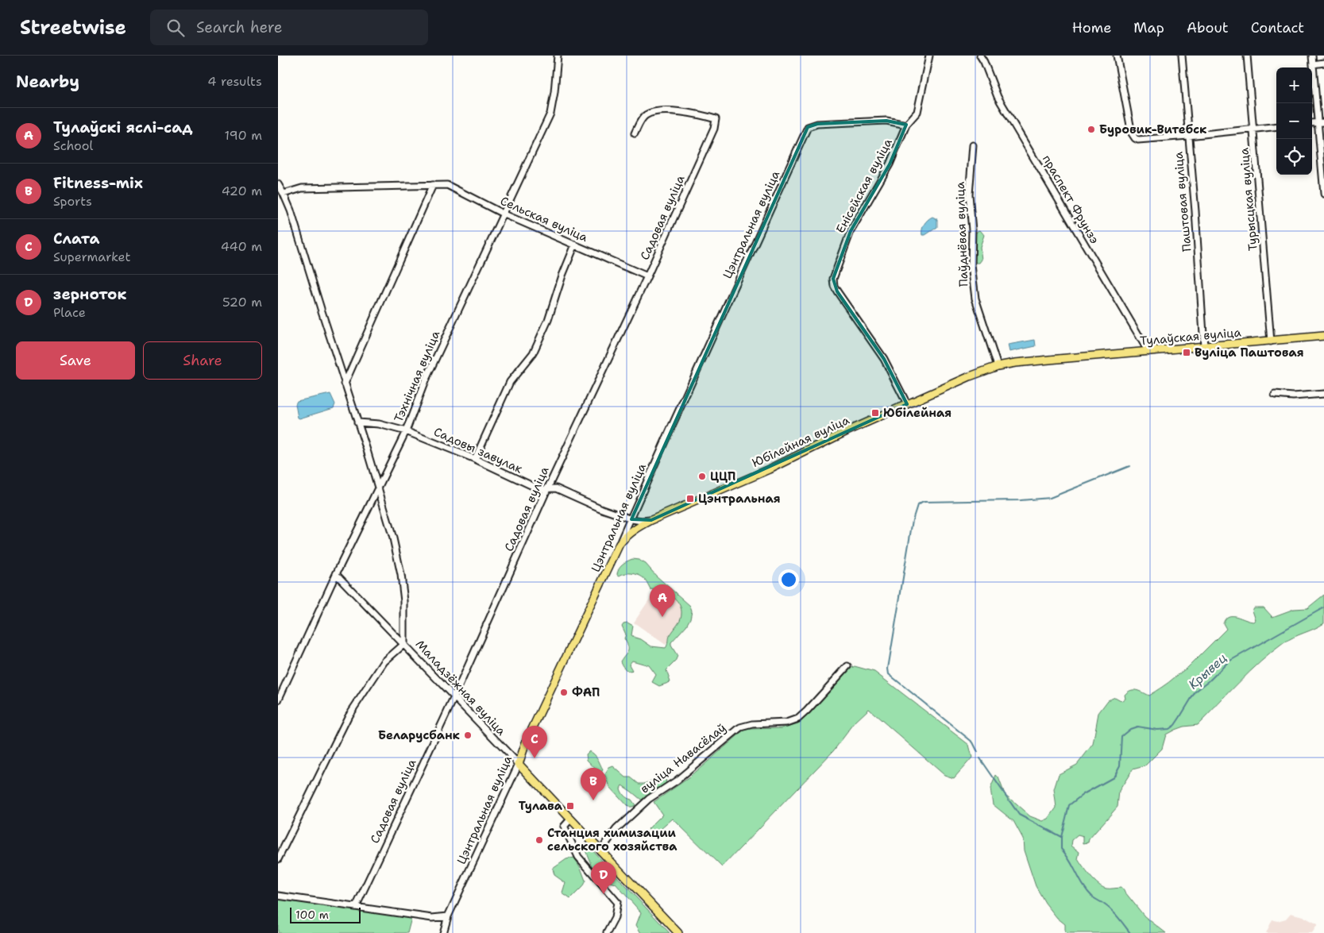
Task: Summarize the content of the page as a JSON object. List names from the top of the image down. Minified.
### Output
{"streets":{"main road":["Цэнтральная вуліца","Тулаўская вуліца","Юбілейная вуліца"],"street":["Енісейская вуліца","праспект Фрунзэ","Турысцкая вуліца","Паштовая вуліца","Садовая вуліца","Сельская вуліца","Паўднёвая вуліца","Тэхнічная вуліца","Садовы завулак","Маладзёжная вуліца","вуліца Навасёлаў"]},"crossings":[["Енісейская вуліца","Цэнтральная вуліца"],["Енісейская вуліца","Юбілейная вуліца"],["праспект Фрунзэ","Тулаўская вуліца"],["Турысцкая вуліца","Тулаўская вуліца"],["Паштовая вуліца","Тулаўская вуліца"],["Садовая вуліца","Сельская вуліца"],["Садовая вуліца","Садовы завулак"],["Садовая вуліца","Маладзёжная вуліца"],["Сельская вуліца","Тэхнічная вуліца"],["Цэнтральная вуліца","Юбілейная вуліца"],["Цэнтральная вуліца","Садовы завулак"],["Цэнтральная вуліца","Маладзёжная вуліца"],["Паўднёвая вуліца","Тулаўская вуліца"],["Паўднёвая вуліца","Юбілейная вуліца"],["Тулаўская вуліца","Юбілейная вуліца"],["Тэхнічная вуліца","Садовы завулак"],["Тэхнічная вуліца","Маладзёжная вуліца"],["Юбілейная вуліца","Садовы завулак"]],"water":["Крывец"],"places":{"other":["Буровик-Витебск","ЦЦП","ФАП","Беларусбанк","Станция химизации сельского хозяйства"],"transit":["Вуліца Паштовая","Юбілейная","Цэнтральная","Тулава"]},"scale_bar":"100 m","page":{"header":"Streetwise","search":"Search here","nav":["Home","Map","About","Contact"],"heading":["Nearby","4 results"],"map_buttons":["+","−"],"list":[{"mark":"A","name":"Тулаўскі яслі-сад","note":"School","value":"190 m"},{"mark":"B","name":"Fitness-mix","note":"Sports","value":"420 m"},{"mark":"C","name":"Слата","note":"Supermarket","value":"440 m"},{"mark":"D","name":"зерноток","note":"Place","value":"520 m"}],"buttons":["Save","Share"],"pins":["A","C","B","D"],"scale":"100 m"}}
